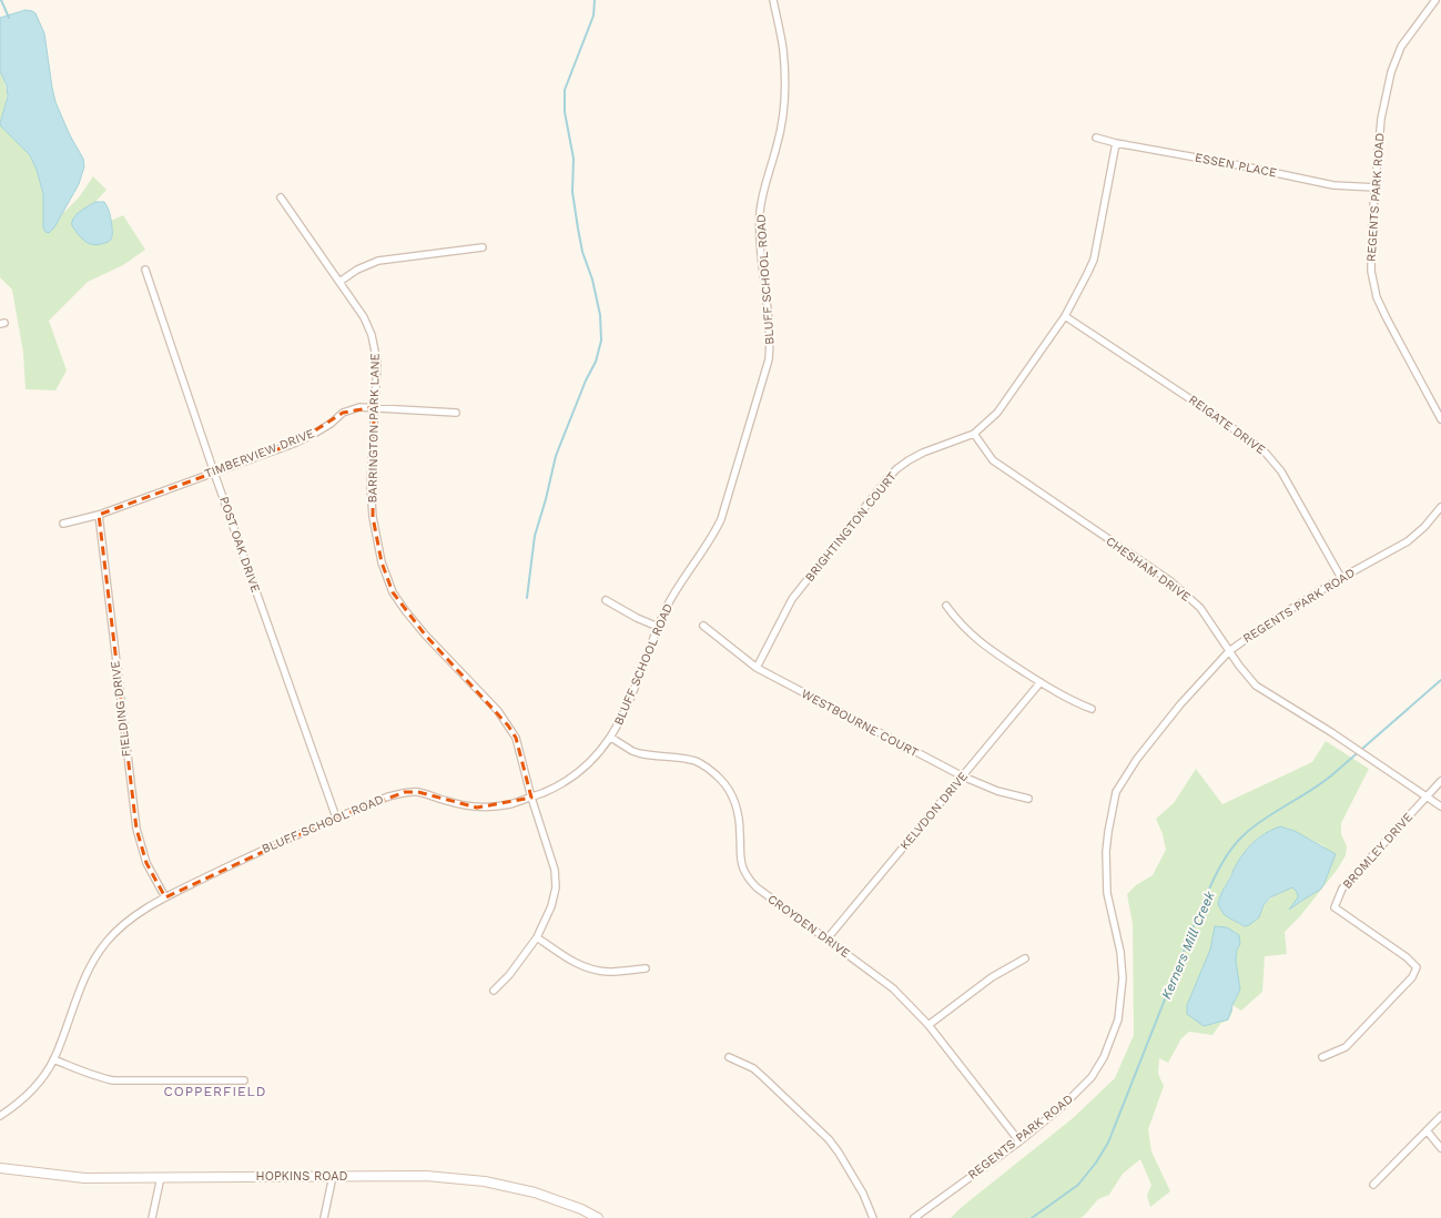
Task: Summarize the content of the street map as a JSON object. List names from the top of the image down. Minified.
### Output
{"streets":{"main road":["HOPKINS ROAD"],"street":["ESSEN PLACE","REGENTS PARK ROAD","BLUFF SCHOOL ROAD","REIGATE DRIVE","BARRINGTON PARK LANE","TIMBERVIEW DRIVE","BRIGHTINGTON COURT","POST OAK DRIVE","CHESHAM DRIVE","FIELDING DRIVE","WESTBOURNE COURT","KELVDON DRIVE","BROMLEY DRIVE","CROYDEN DRIVE"]},"crossings":[["ESSEN PLACE","REGENTS PARK ROAD"],["ESSEN PLACE","BRIGHTINGTON COURT"],["REGENTS PARK ROAD","REIGATE DRIVE"],["REGENTS PARK ROAD","CHESHAM DRIVE"],["REGENTS PARK ROAD","CROYDEN DRIVE"],["BLUFF SCHOOL ROAD","BARRINGTON PARK LANE"],["BLUFF SCHOOL ROAD","POST OAK DRIVE"],["BLUFF SCHOOL ROAD","FIELDING DRIVE"],["BLUFF SCHOOL ROAD","CROYDEN DRIVE"],["REIGATE DRIVE","BRIGHTINGTON COURT"],["BARRINGTON PARK LANE","TIMBERVIEW DRIVE"],["TIMBERVIEW DRIVE","POST OAK DRIVE"],["TIMBERVIEW DRIVE","FIELDING DRIVE"],["BRIGHTINGTON COURT","CHESHAM DRIVE"],["BRIGHTINGTON COURT","WESTBOURNE COURT"],["CHESHAM DRIVE","BROMLEY DRIVE"],["WESTBOURNE COURT","KELVDON DRIVE"],["KELVDON DRIVE","CROYDEN DRIVE"]],"districts":["COPPERFIELD"],"water":["Kerners Mill Creek"]}
